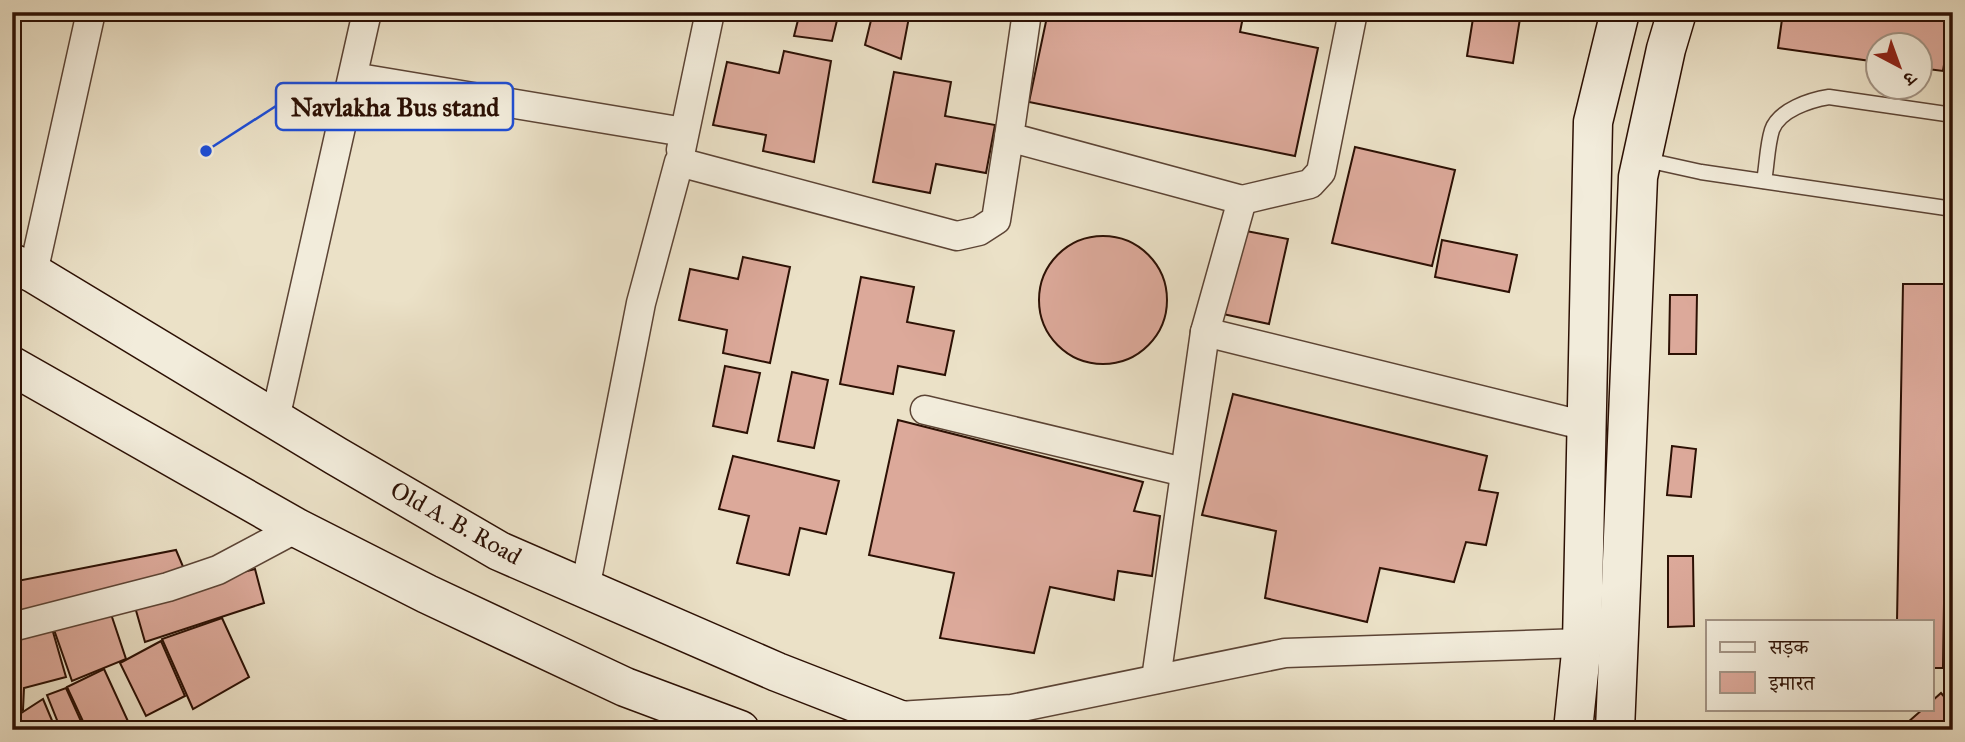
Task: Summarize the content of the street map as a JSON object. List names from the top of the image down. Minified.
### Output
{"streets":{"main road":["Old A. B. Road"]},"places":["Navlakha Bus stand"],"legend":["सड़क","इमारत"],"north":"bottom right"}
